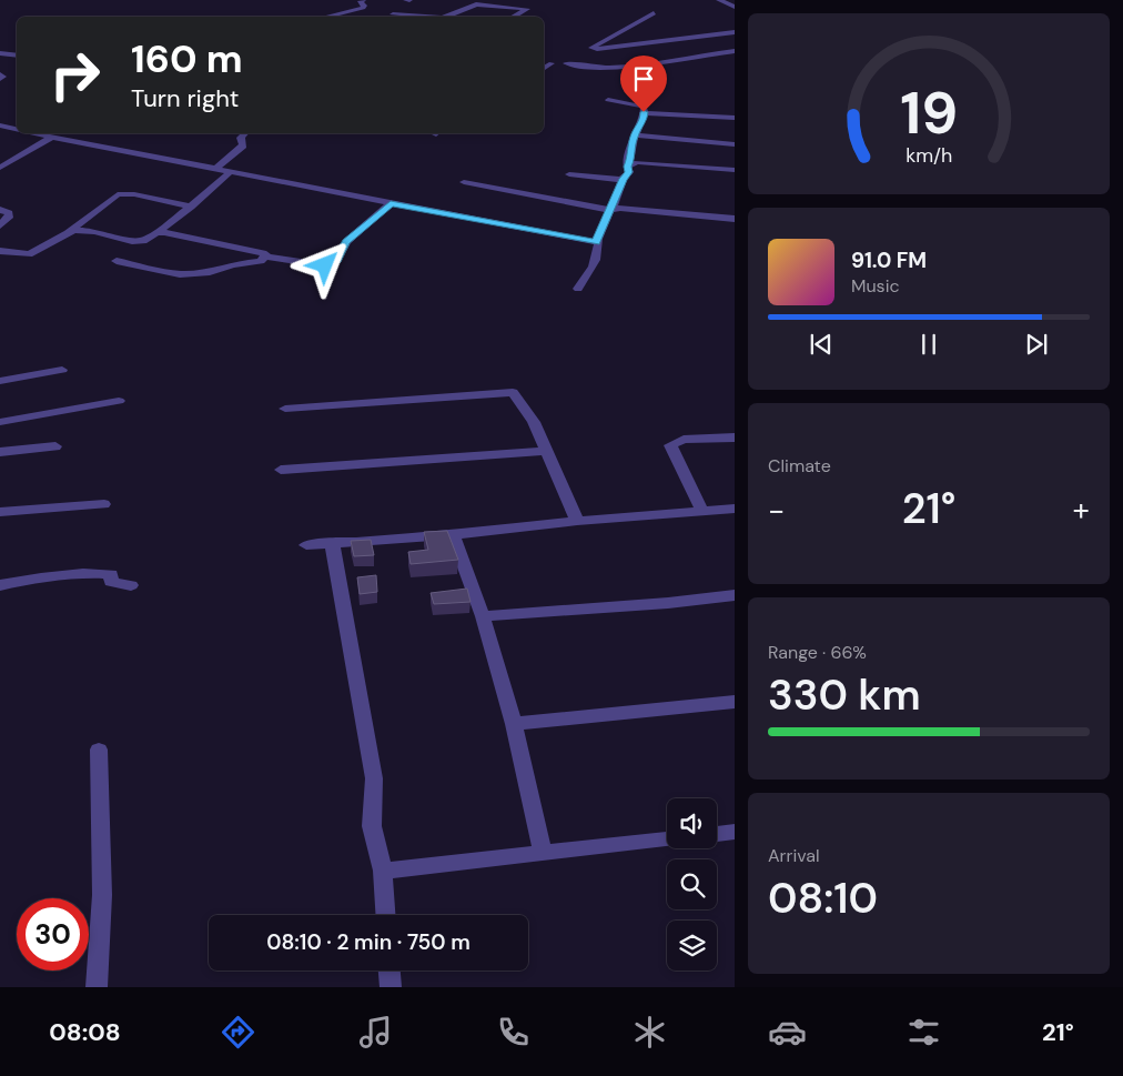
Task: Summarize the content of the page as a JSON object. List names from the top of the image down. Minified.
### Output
{"page":{"turn":["160 m","Turn right"],"song":["91.0 FM","Music"],"tile":["Climate",["Range · 66%","330 km"],["Arrival","08:10"]],"heat":["−","21°","+"],"limit":"30","trip":"08:10 · 2 min · 750 m","tabs":["08:08","21°"],"gauge":["19","km/h"]}}
